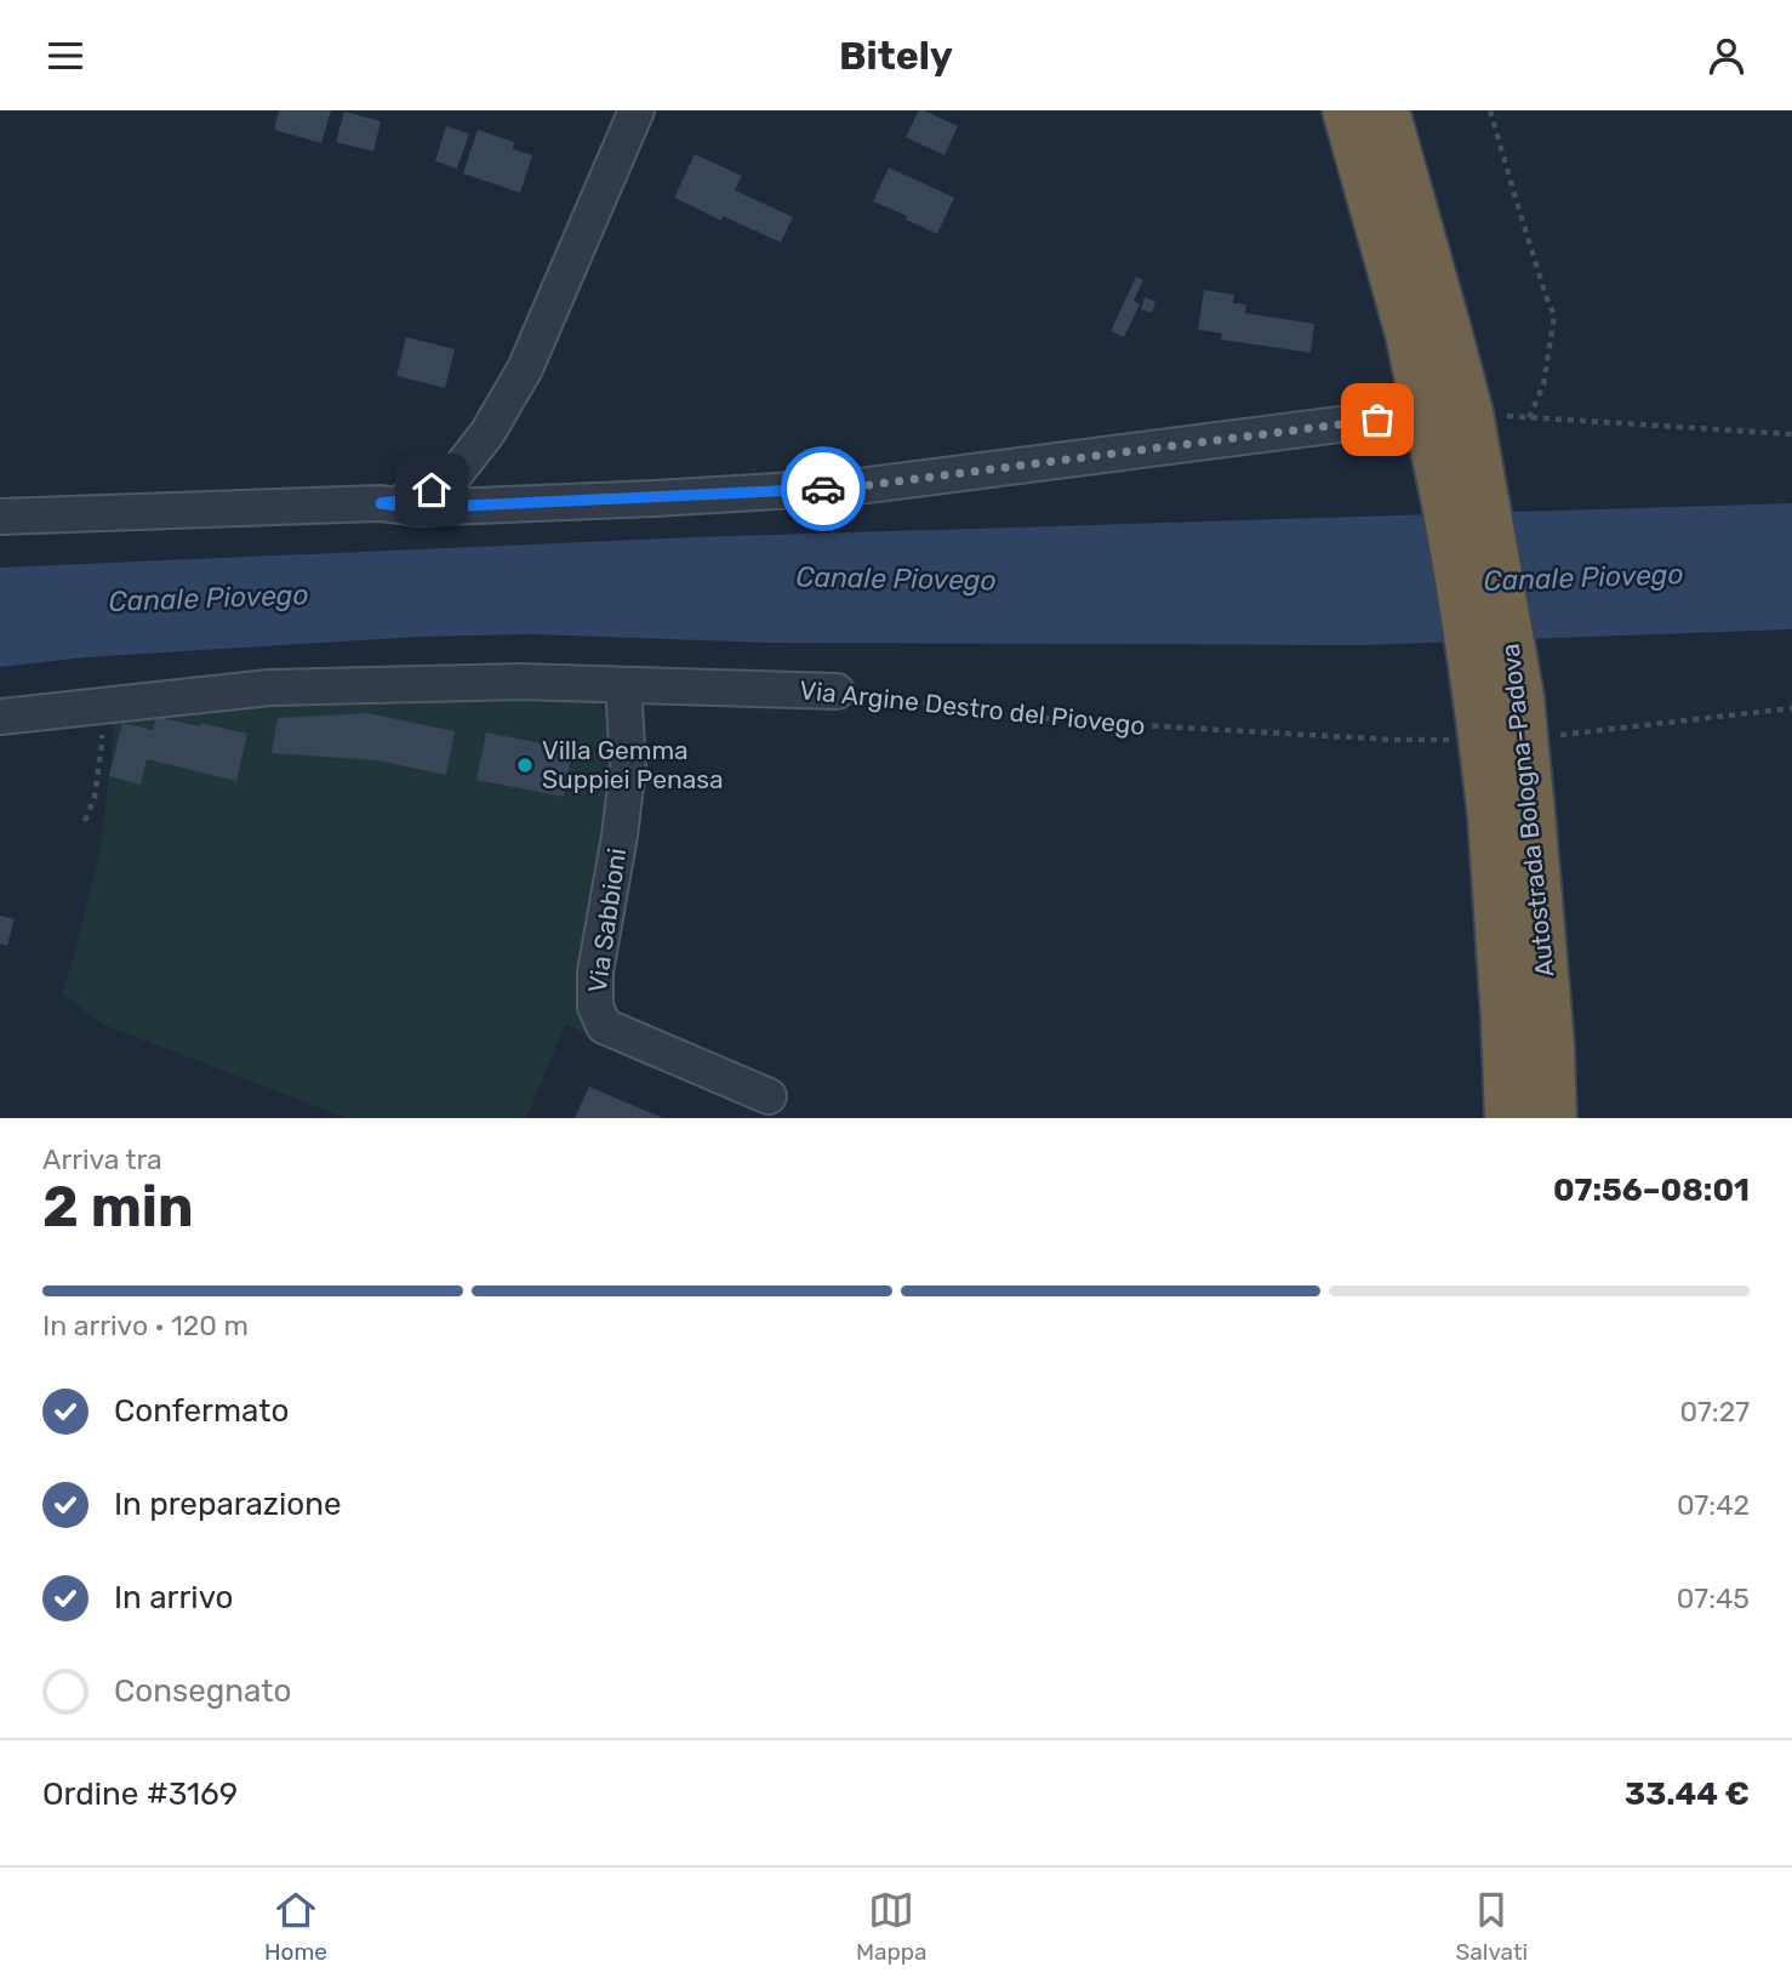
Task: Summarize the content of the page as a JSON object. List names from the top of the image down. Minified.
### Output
{"streets":{"highway":["Autostrada Bologna-Padova"],"street":["Via Argine Destro del Piovego","Via Sabbioni"]},"crossings":[["Via Argine Destro del Piovego","Via Sabbioni"]],"water":["Canale Piovego"],"places":["Villa Gemma Suppiei Penasa"],"page":{"header":"Bitely","heading":["2 min","Arriva tra","07:56–08:01"],"panel":["Ordine #3169","33.44 €"],"bar":"In arrivo · 120 m","list":[["Confermato","07:27"],["In preparazione","07:42"],["In arrivo","07:45"],"Consegnato"],"tabs":["Home","Mappa","Salvati"]}}
